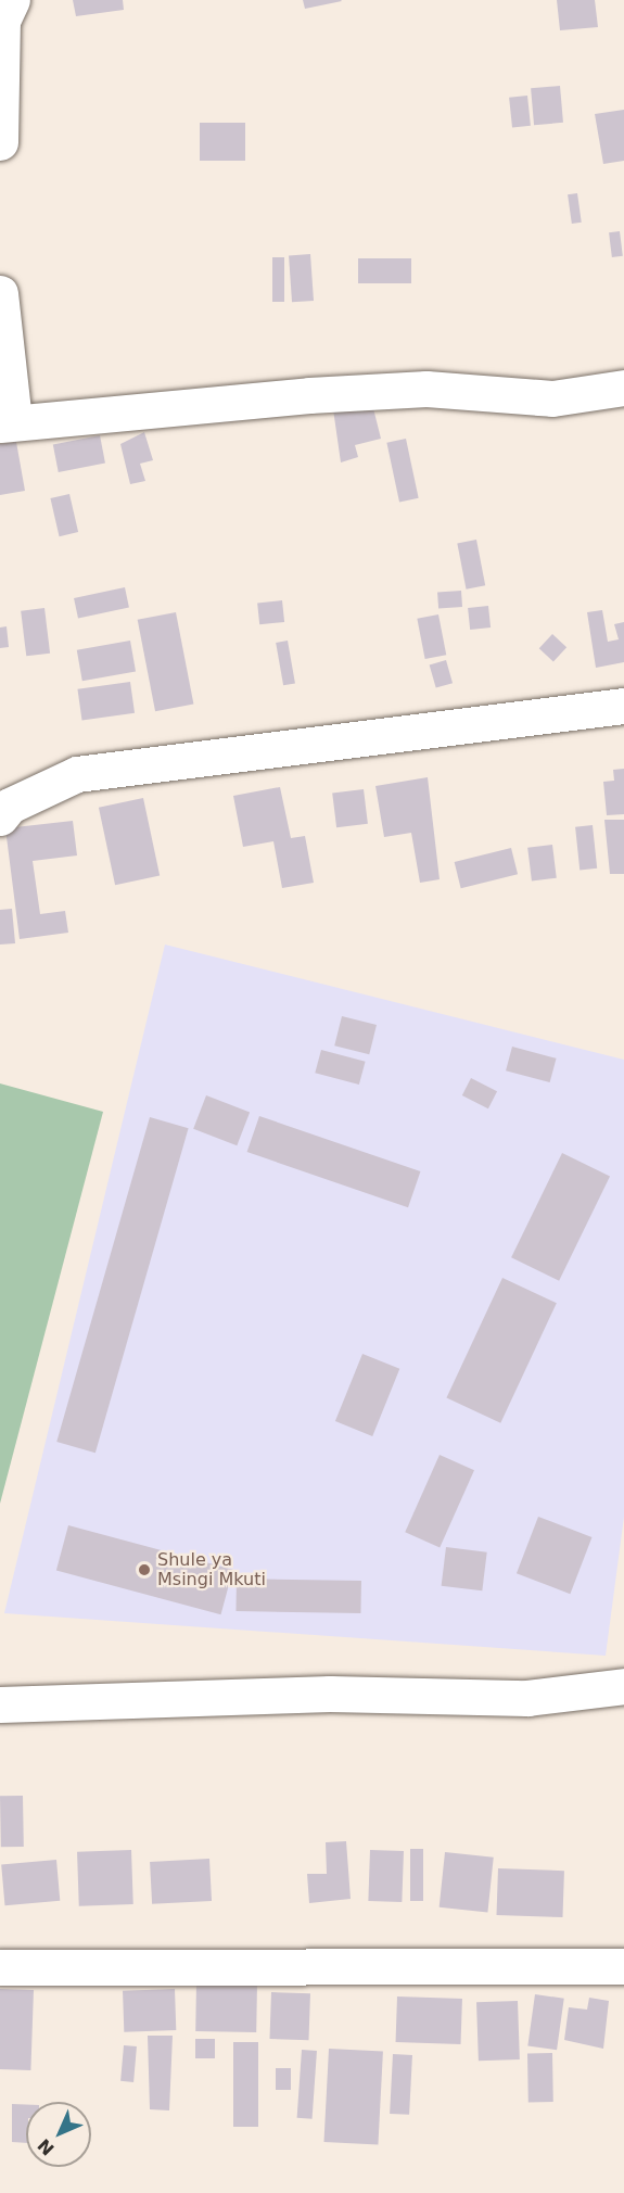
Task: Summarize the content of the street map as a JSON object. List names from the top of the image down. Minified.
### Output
{"places":["Shule ya Msingi Mkuti"],"north":"bottom left"}
